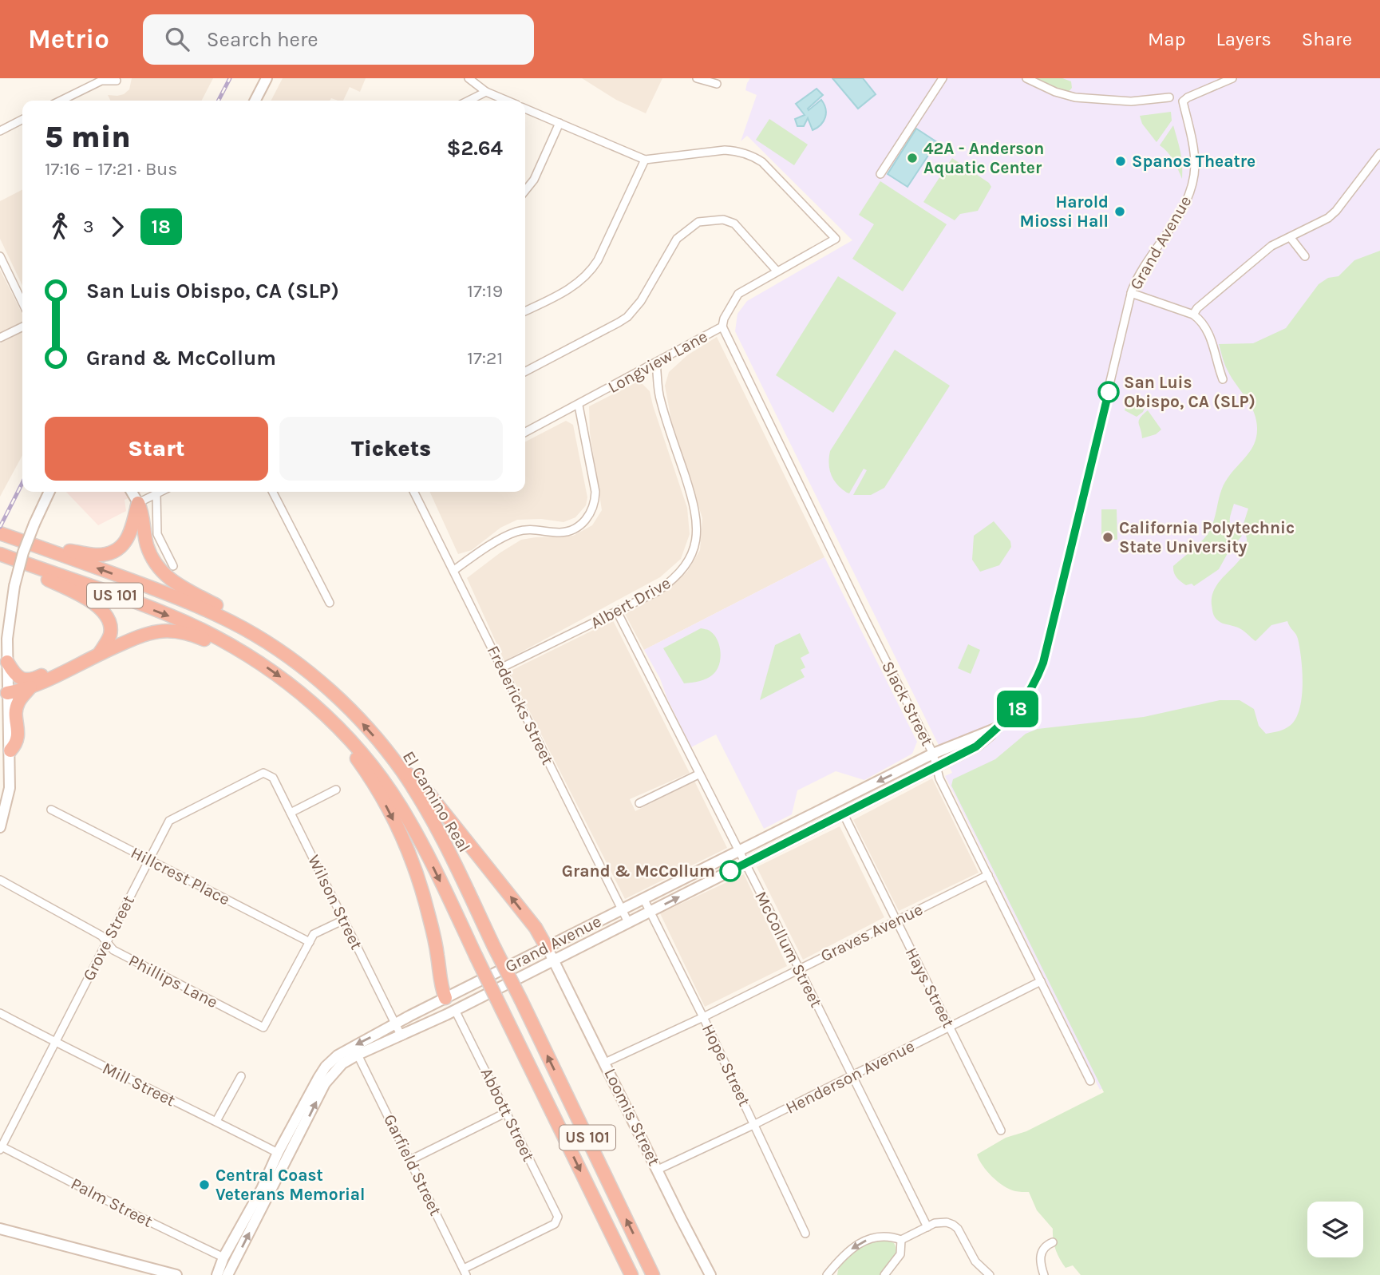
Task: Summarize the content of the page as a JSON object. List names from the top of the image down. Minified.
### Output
{"streets":{"highway":["US 101","El Camino Real"],"street":["Grand Avenue","Longview Lane","Albert Drive","Slack Street","Fredericks Street","Hillcrest Place","Wilson Street","Graves Avenue","Grove Street","McCollum Street","Phillips Lane","Hays Street","Hope Street","Henderson Avenue","Mill Street","Abbott Street","Loomis Street","Garfield Street","Palm Street"]},"crossings":[["Grand Avenue","Slack Street"],["Grand Avenue","Fredericks Street"],["Grand Avenue","Wilson Street"],["Grand Avenue","McCollum Street"],["Grand Avenue","Hays Street"],["Grand Avenue","Hope Street"],["Grand Avenue","Mill Street"],["Grand Avenue","Abbott Street"],["Grand Avenue","Loomis Street"],["Grand Avenue","Garfield Street"],["Grand Avenue","Palm Street"],["Longview Lane","Albert Drive"],["Longview Lane","Slack Street"],["Albert Drive","Fredericks Street"],["Albert Drive","McCollum Street"],["Slack Street","Graves Avenue"],["Slack Street","Henderson Avenue"],["Hillcrest Place","Grove Street"],["Hillcrest Place","Phillips Lane"],["Wilson Street","Grove Street"],["Graves Avenue","McCollum Street"],["Graves Avenue","Hays Street"],["Graves Avenue","Hope Street"],["Graves Avenue","Loomis Street"],["Grove Street","Phillips Lane"],["Grove Street","Mill Street"],["Grove Street","Palm Street"],["McCollum Street","Henderson Avenue"],["Hays Street","Henderson Avenue"],["Hope Street","Henderson Avenue"],["Henderson Avenue","Loomis Street"],["Abbott Street","Garfield Street"]],"places":["42A - Anderson Aquatic Center","Spanos Theatre","Harold Miossi Hall","San Luis Obispo, CA (SLP)","California Polytechnic State University","Grand & McCollum","Central Coast Veterans Memorial"],"lines":["bus line 18"],"page":{"header":"Metrio","search":"Search here","nav":["Map","Layers","Share"],"on_map":"18","heading":["5 min","17:16 – 17:21 · Bus","$2.64"],"legs":["3","18"],"list":[{"name":"San Luis Obispo, CA (SLP)","value":"17:19"},{"name":"Grand & McCollum","value":"17:21"}],"buttons":["Start","Tickets"]}}
